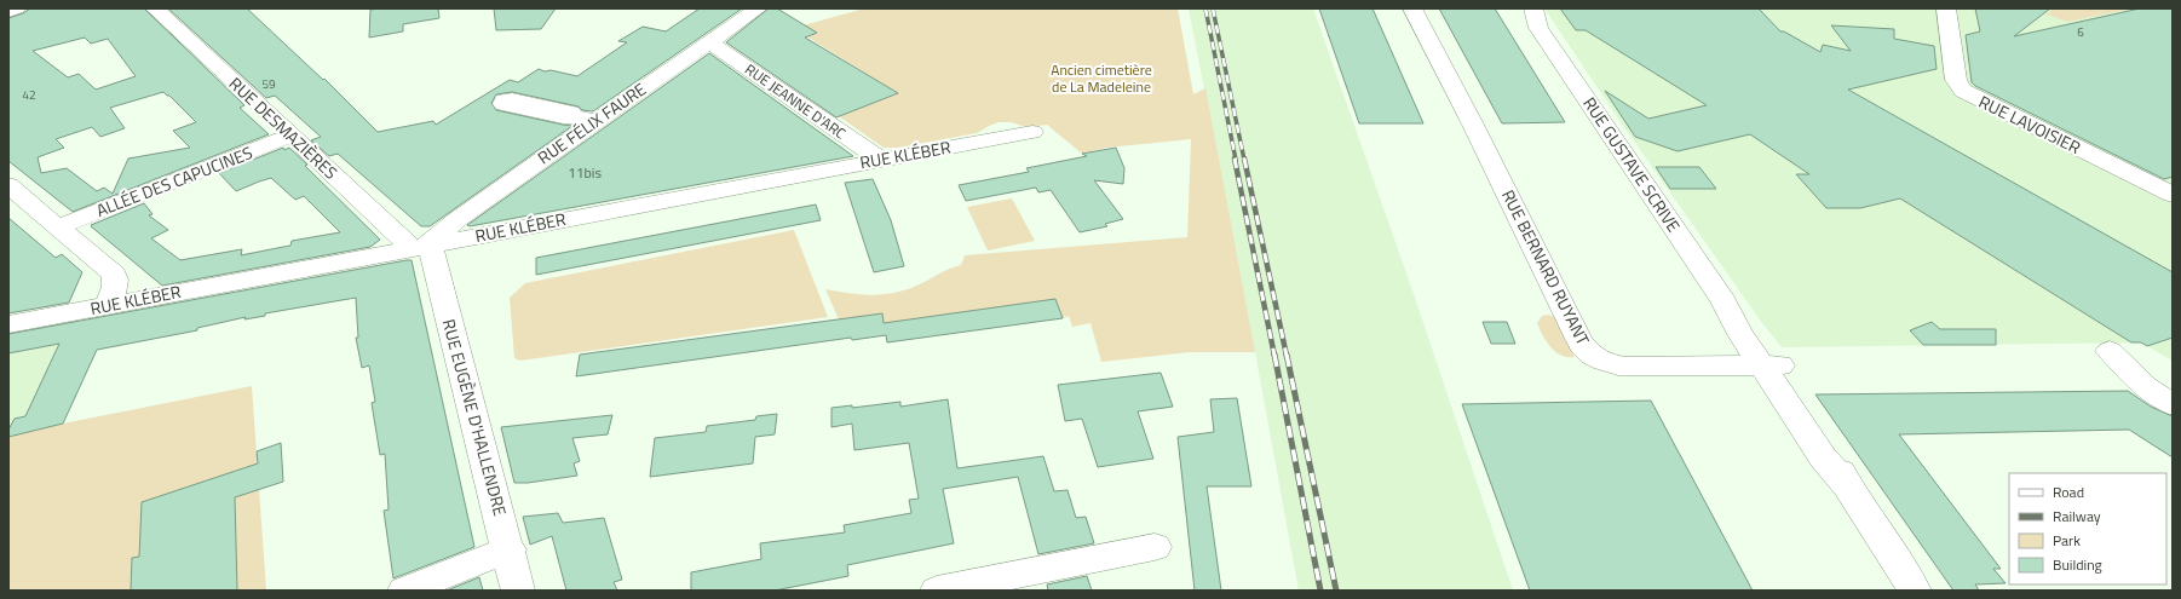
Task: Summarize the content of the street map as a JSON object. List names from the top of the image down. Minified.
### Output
{"streets":{"street":["RUE JEANNE D'ARC","RUE FÉLIX FAURE","RUE LAVOISIER","RUE DESMAZIÈRES","RUE KLÉBER","RUE GUSTAVE SCRIVE","ALLÉE DES CAPUCINES","RUE BERNARD RUYANT","RUE EUGÈNE D'HALLENDRE"]},"crossings":[["RUE JEANNE D'ARC","RUE FÉLIX FAURE"],["RUE JEANNE D'ARC","RUE KLÉBER"],["RUE FÉLIX FAURE","RUE DESMAZIÈRES"],["RUE FÉLIX FAURE","RUE KLÉBER"],["RUE FÉLIX FAURE","RUE EUGÈNE D'HALLENDRE"],["RUE DESMAZIÈRES","RUE KLÉBER"],["RUE DESMAZIÈRES","ALLÉE DES CAPUCINES"],["RUE DESMAZIÈRES","RUE EUGÈNE D'HALLENDRE"],["RUE KLÉBER","RUE EUGÈNE D'HALLENDRE"],["RUE GUSTAVE SCRIVE","RUE BERNARD RUYANT"]],"parks":["Ancien cimetière de La Madeleine"],"house_numbers":["6","59","42","11bis"],"legend":["Road","Railway","Park","Building"]}
